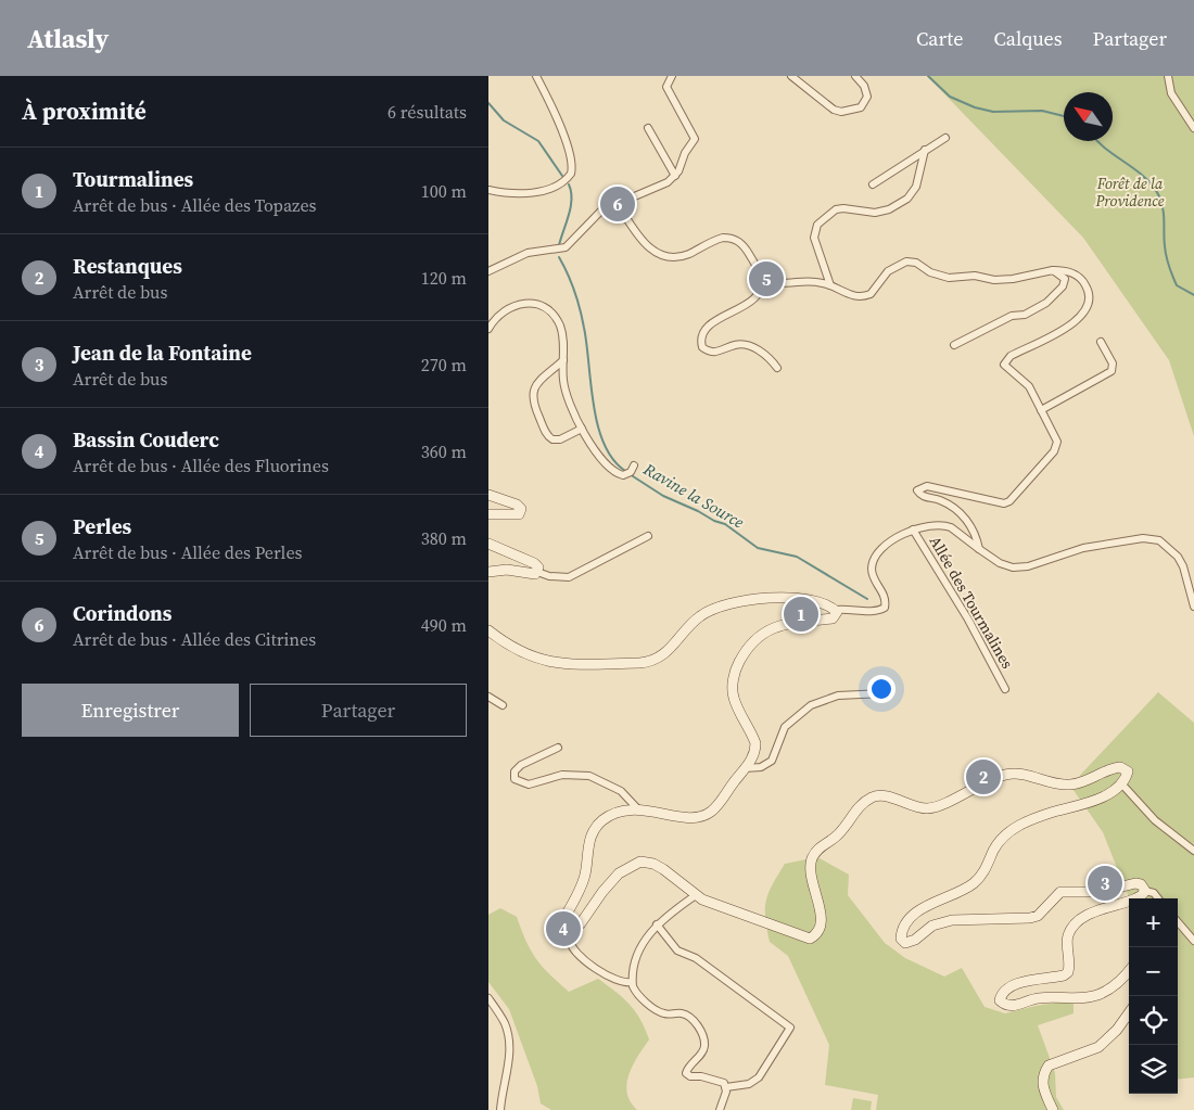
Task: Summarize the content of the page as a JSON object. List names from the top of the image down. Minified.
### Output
{"streets":{"street":["Allée des Tourmalines"]},"water":["Ravine la Source"],"parks":["Forêt de la Providence"],"north":"top left","page":{"header":"Atlasly","nav":["Carte","Calques","Partager"],"heading":["À proximité","6 résultats"],"list":[{"mark":"1","name":"Tourmalines","note":"Arrêt de bus · Allée des Topazes","value":"100 m"},{"mark":"2","name":"Restanques","note":"Arrêt de bus","value":"120 m"},{"mark":"3","name":"Jean de la Fontaine","note":"Arrêt de bus","value":"270 m"},{"mark":"4","name":"Bassin Couderc","note":"Arrêt de bus · Allée des Fluorines","value":"360 m"},{"mark":"5","name":"Perles","note":"Arrêt de bus · Allée des Perles","value":"380 m"},{"mark":"6","name":"Corindons","note":"Arrêt de bus · Allée des Citrines","value":"490 m"}],"pins":["6","5","1","2","3","4"],"buttons":["Enregistrer","Partager"],"map_buttons":["+","−"]}}
